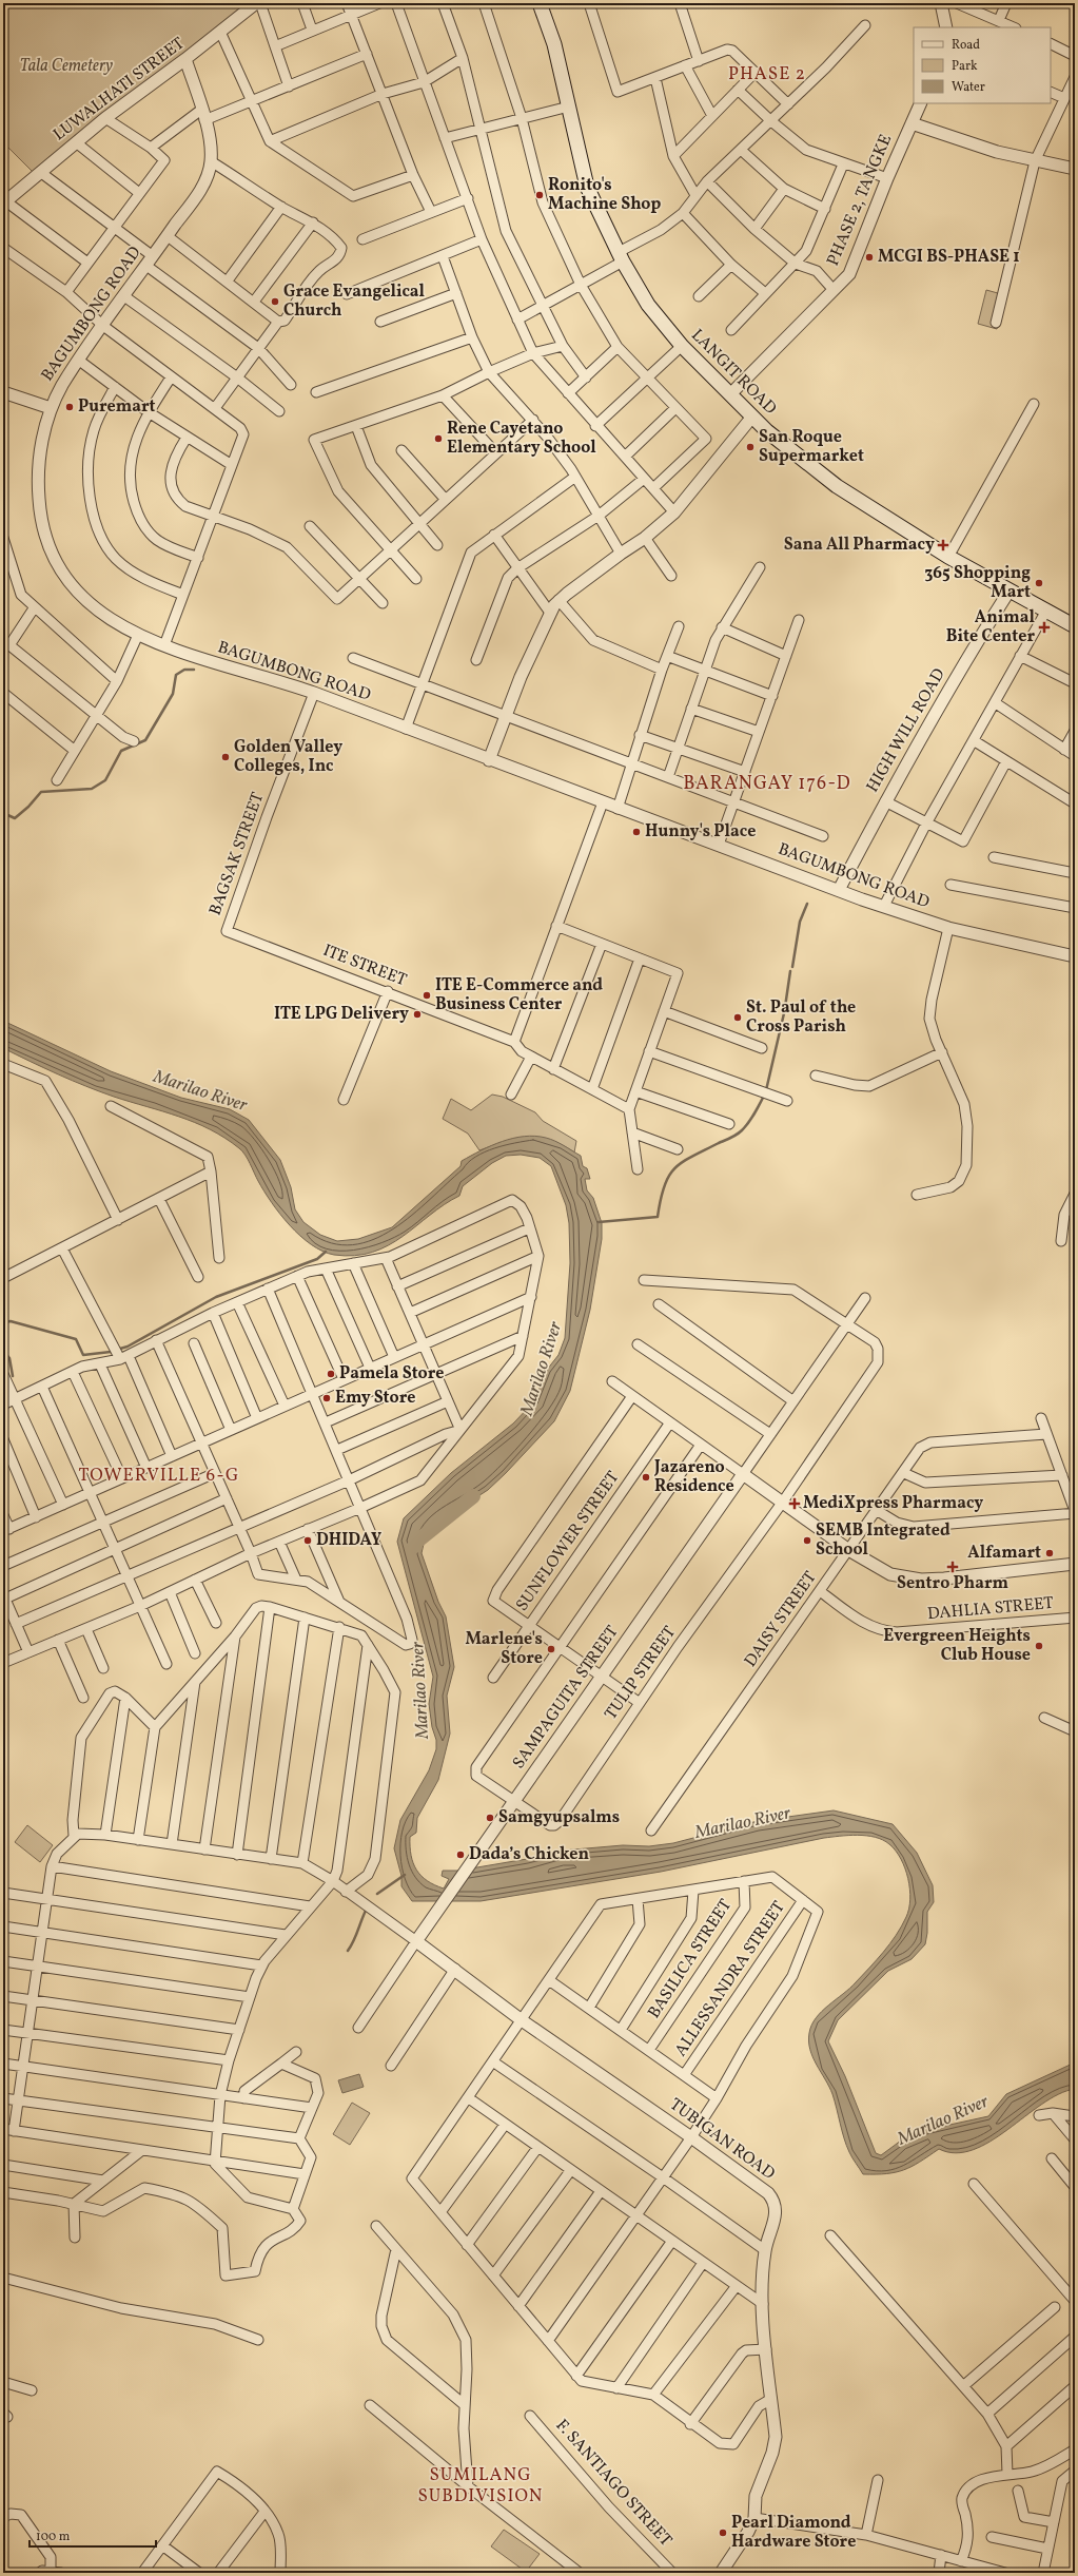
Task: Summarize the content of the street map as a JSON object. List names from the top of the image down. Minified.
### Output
{"streets":{"main road":["LANGIT ROAD"],"street":["LUWALHATI STREET","PHASE 2, TANGKE","BAGUMBONG ROAD","HIGH WILL ROAD","BAGSAK STREET","ITE STREET","SUNFLOWER STREET","DAHLIA STREET","DAISY STREET","TULIP STREET","SAMPAGUITA STREET","BASILICA STREET","ALLESSANDRA STREET","TUBIGAN ROAD","F. SANTIAGO STREET"]},"crossings":[["LUWALHATI STREET","BAGUMBONG ROAD"],["PHASE 2, TANGKE","LANGIT ROAD"],["BAGUMBONG ROAD","HIGH WILL ROAD"],["BAGUMBONG ROAD","BAGSAK STREET"],["LANGIT ROAD","HIGH WILL ROAD"],["BAGSAK STREET","ITE STREET"],["DAHLIA STREET","DAISY STREET"],["TULIP STREET","SAMPAGUITA STREET"],["SAMPAGUITA STREET","TUBIGAN ROAD"]],"districts":["PHASE 2","BARANGAY 176-D","TOWERVILLE 6-G","SUMILANG SUBDIVISION"],"water":["Marilao River"],"parks":["Tala Cemetery"],"places":{"other":["Ronito's Machine Shop","MCGI BS-PHASE 1","Grace Evangelical Church","Puremart","Rene Cayetano Elementary School","San Roque Supermarket","365 Shopping Mart","Golden Valley Colleges, Inc","Hunny's Place","ITE E-Commerce and Business Center","ITE LPG Delivery","St. Paul of the Cross Parish","Pamela Store","Emy Store","Jazareno Residence","DHIDAY","SEMB Integrated School","Alfamart","Evergreen Heights Club House","Marlene's Store","Samgyupsalms","Dada’s Chicken","Pearl Diamond Hardware Store"],"health":["Sana All Pharmacy","Animal Bite Center","MediXpress Pharmacy","Sentro Pharm"]},"legend":["Road","Park","Water"],"scale_bar":"100 m"}
